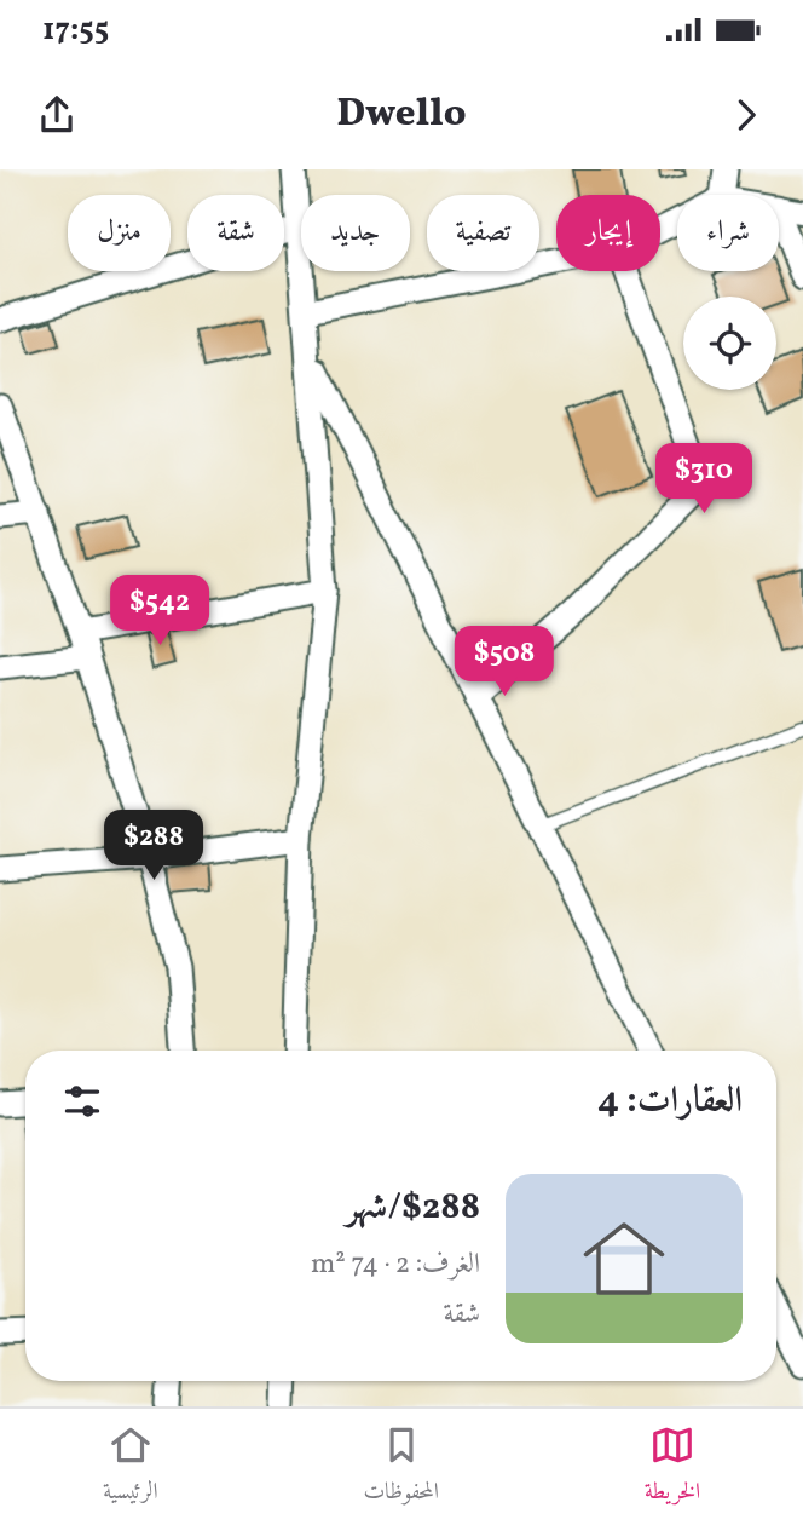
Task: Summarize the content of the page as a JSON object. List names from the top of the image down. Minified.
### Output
{"page":{"status":"17:55","header":"Dwello","chip":["شراء","إيجار","تصفية","جديد","شقة","منزل"],"price":["$310","$542","$508","$288"],"heading":"العقارات: 4","list":[{"name":"$288/شهر","note":"الغرف: 2 · 74 m² · شقة"}],"tabs":["الخريطة","المحفوظات","الرئيسية"]}}
